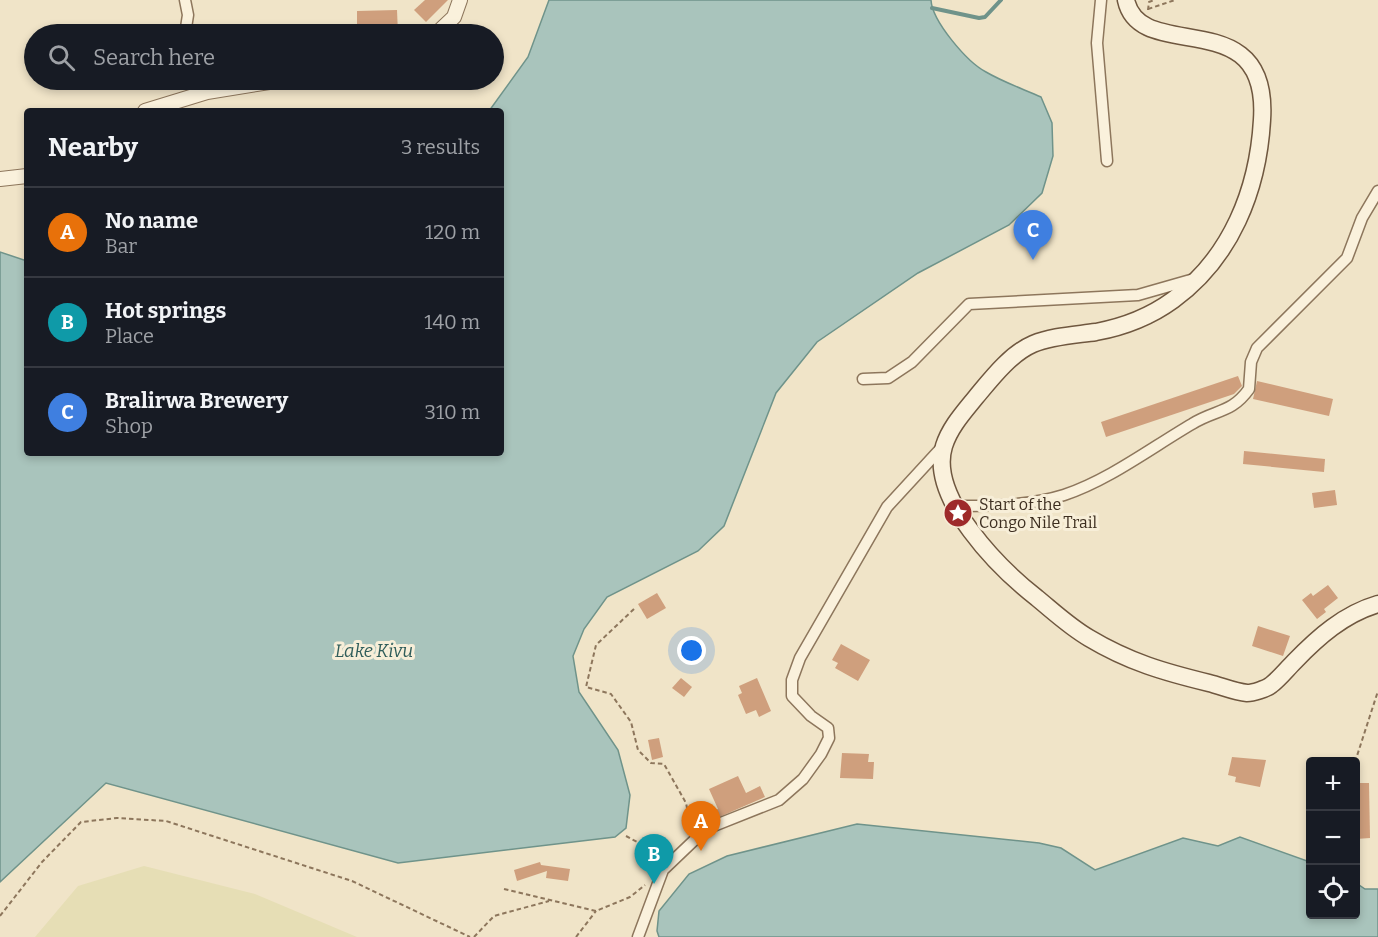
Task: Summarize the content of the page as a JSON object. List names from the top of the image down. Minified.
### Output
{"water":["Lake Kivu"],"places":{"place":["Start of the Congo Nile Trail"]},"page":{"search":"Search here","heading":["Nearby","3 results"],"list":[{"mark":"A","name":"No name","note":"Bar","value":"120 m"},{"mark":"B","name":"Hot springs","note":"Place","value":"140 m"},{"mark":"C","name":"Bralirwa Brewery","note":"Shop","value":"310 m"}],"pins":["C","A","B"],"map_buttons":["+","−"]}}
